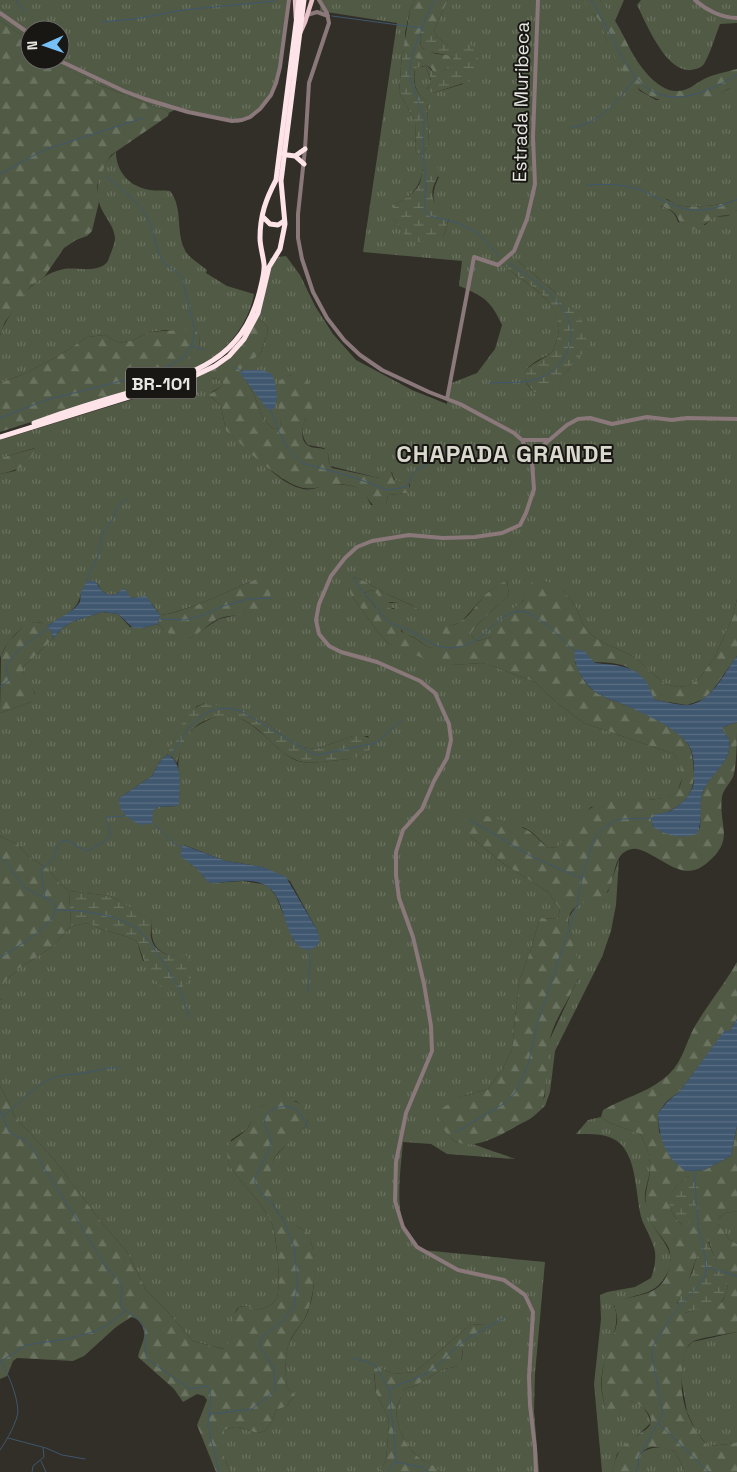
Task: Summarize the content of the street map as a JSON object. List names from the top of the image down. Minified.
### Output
{"streets":{"highway":["BR-101"],"street":["Estrada Muribeca"]},"districts":["CHAPADA GRANDE"],"north":"left"}
